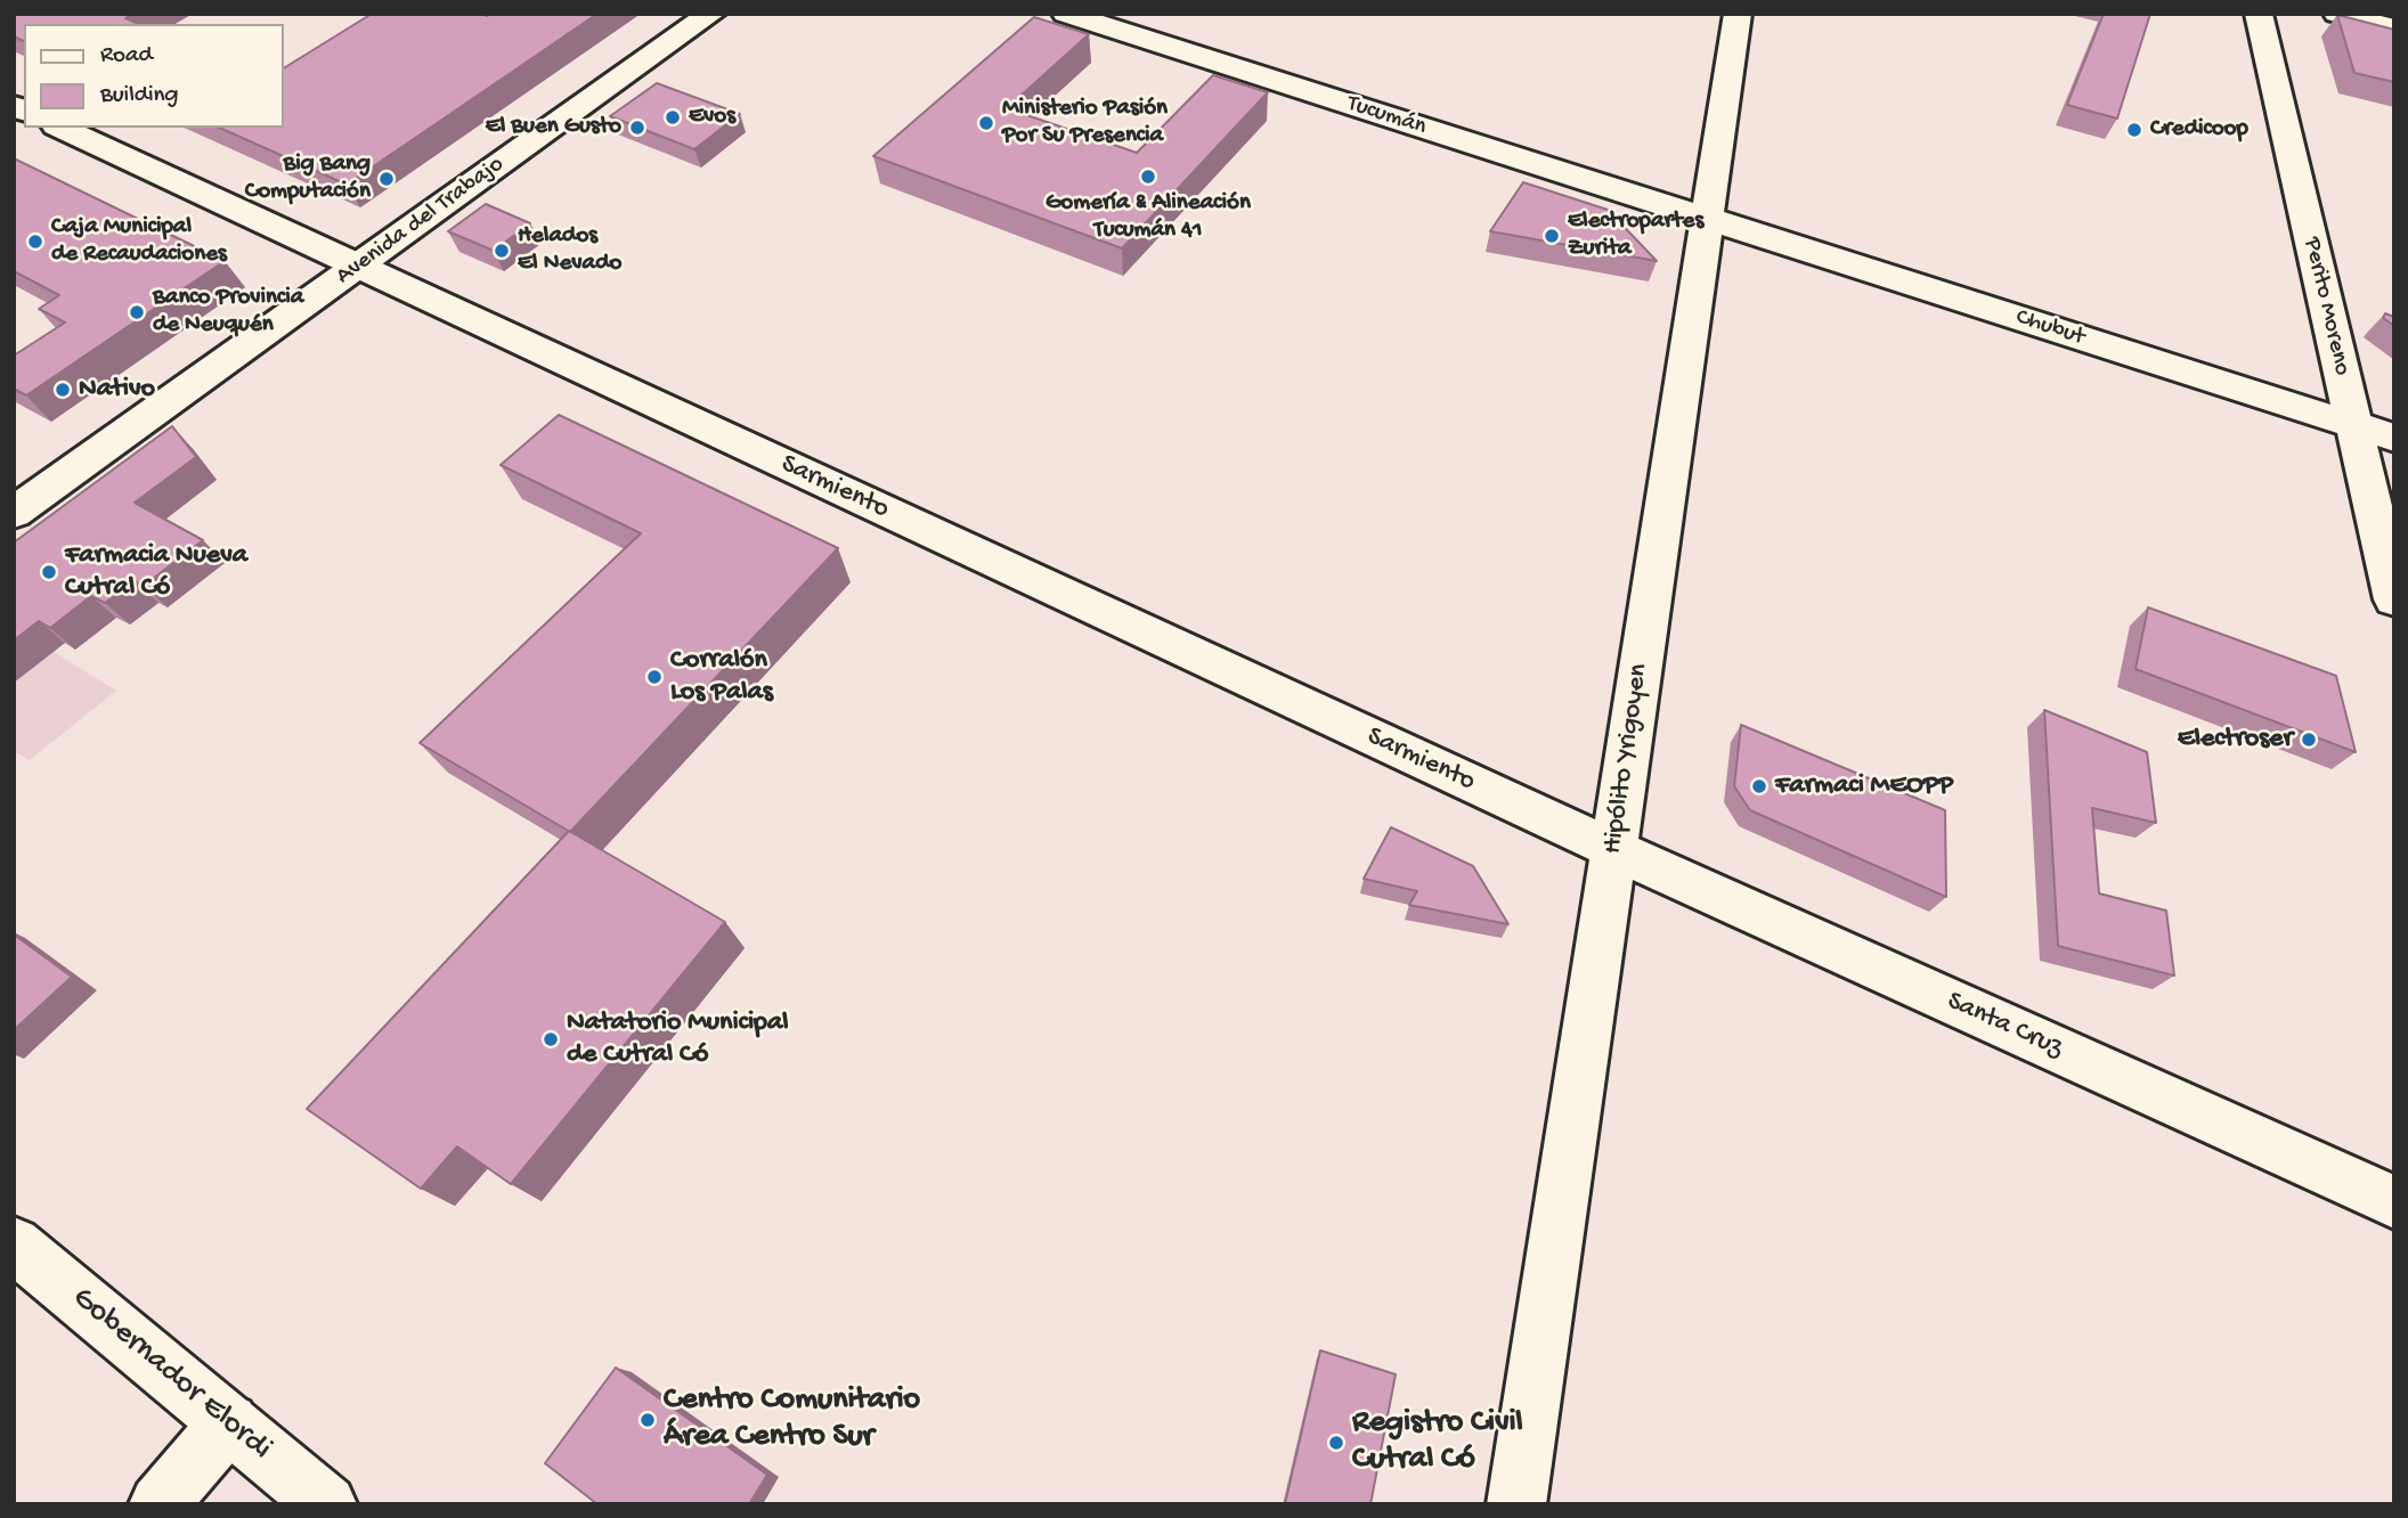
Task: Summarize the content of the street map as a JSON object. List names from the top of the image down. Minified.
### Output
{"streets":{"street":["Tucumán","Avenida del Trabajo","Perito Moreno","Chubut","Sarmiento","Hipólito Yrigoyen","Santa Cruz","Gobernador Elordi"]},"crossings":[["Tucumán","Chubut"],["Tucumán","Hipólito Yrigoyen"],["Avenida del Trabajo","Sarmiento"],["Perito Moreno","Chubut"],["Chubut","Hipólito Yrigoyen"],["Sarmiento","Hipólito Yrigoyen"],["Sarmiento","Santa Cruz"],["Hipólito Yrigoyen","Santa Cruz"]],"places":["Evos","Ministerio Pasión Por Su Presencia","El Buen Gusto","Credicoop","Gomería & Alineación Tucumán 41","Big Bang Computación","Electropartes Zurita","Caja Municipal de Recaudaciones","Helados El Nevado","Banco Provincia de Neuquén","Nativo","Farmacia Nueva Cutral Có","Corralón Los Palas","Electroser","Farmaci MEOPP","Natatorio Municipal de Cutral Có","Centro Comunitario Área Centro Sur","Registro Civil Cutral Có"],"legend":["Road","Building"]}
